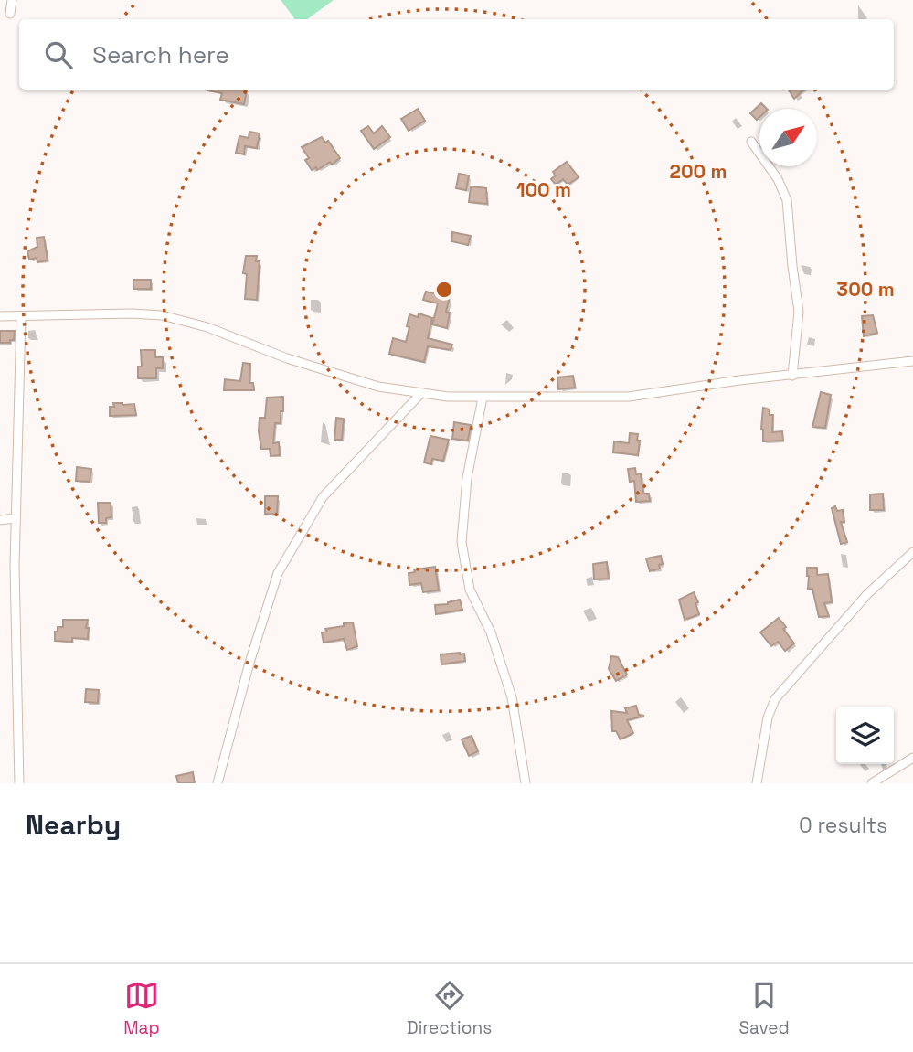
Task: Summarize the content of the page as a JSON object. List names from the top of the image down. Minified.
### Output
{"north":"top right","page":{"search":"Search here","heading":["Nearby","0 results"],"nav":["Map","Directions","Saved"]},"rings":["200 m","100 m","300 m"]}
